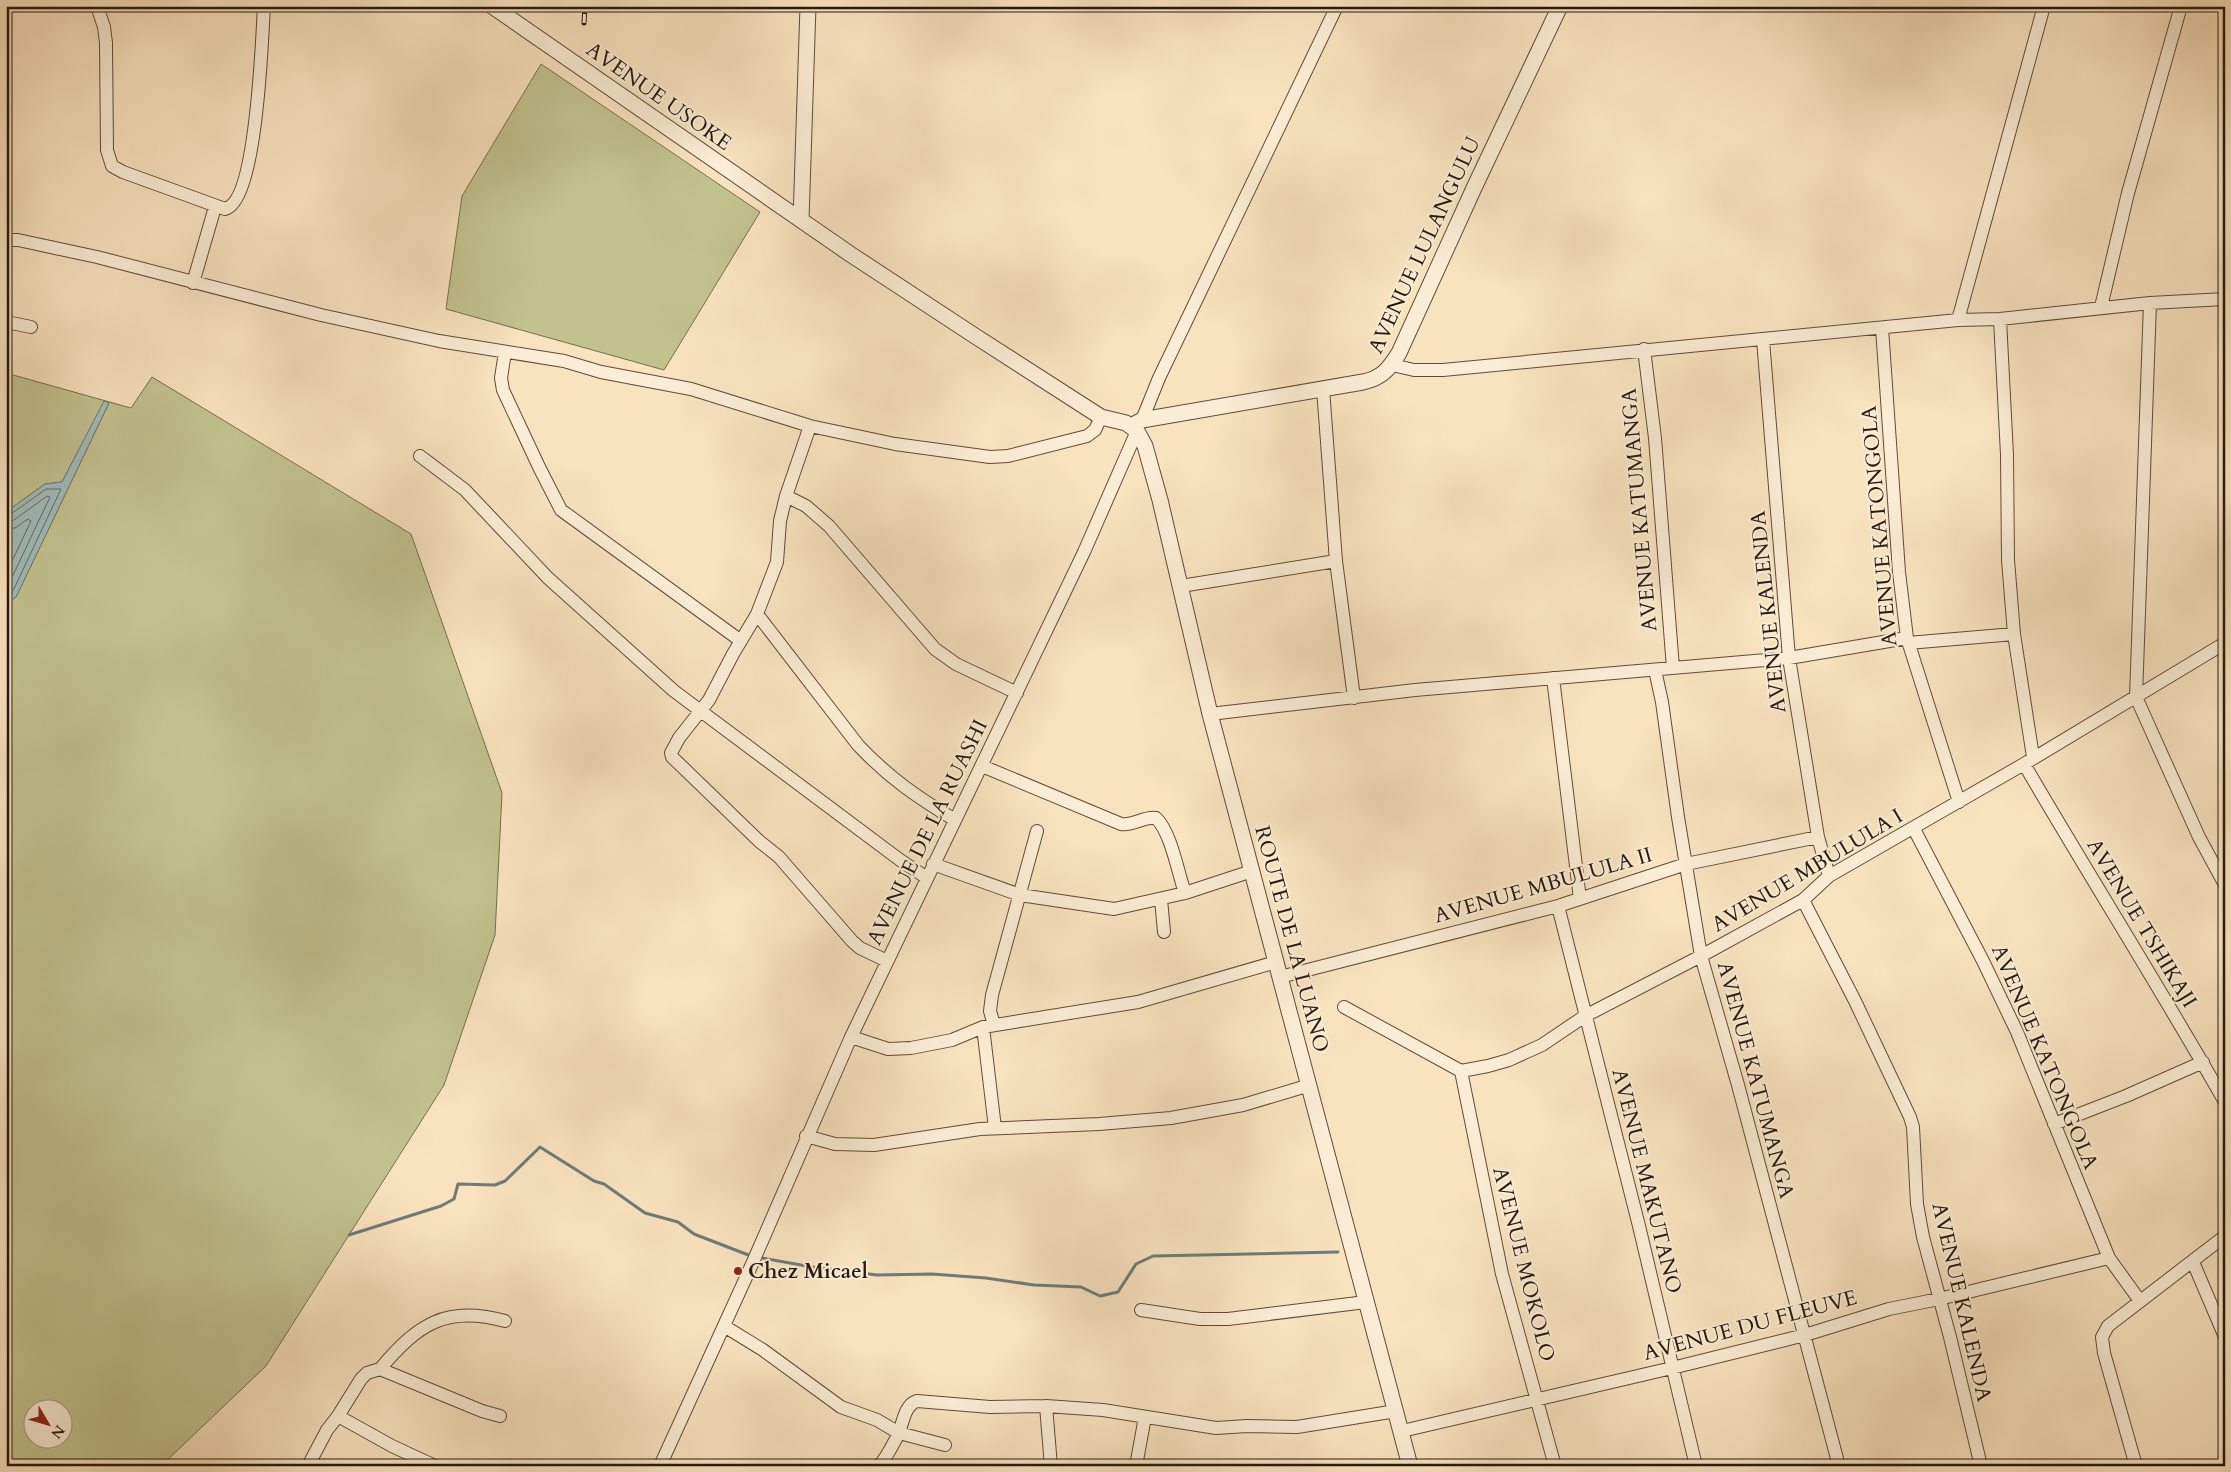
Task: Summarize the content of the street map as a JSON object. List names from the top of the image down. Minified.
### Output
{"streets":{"street":["AVENUE USOKE","AVENUE LULANGULU","AVENUE KATUMANGA","AVENUE KATONGOLA","AVENUE KALENDA","AVENUE DE LA RUASHI","AVENUE MBULULA I","AVENUE MBULULA II","AVENUE TSHIKAJI","ROUTE DE LA LUANO","AVENUE MAKUTANO","AVENUE MOKOLO","AVENUE DU FLEUVE"]},"crossings":[["AVENUE USOKE","AVENUE LULANGULU"],["AVENUE USOKE","AVENUE DE LA RUASHI"],["AVENUE USOKE","ROUTE DE LA LUANO"],["AVENUE LULANGULU","AVENUE DE LA RUASHI"],["AVENUE LULANGULU","ROUTE DE LA LUANO"],["AVENUE KATUMANGA","AVENUE MBULULA I"],["AVENUE KATUMANGA","AVENUE MBULULA II"],["AVENUE KATUMANGA","AVENUE DU FLEUVE"],["AVENUE KATONGOLA","AVENUE MBULULA I"],["AVENUE KATONGOLA","AVENUE DU FLEUVE"],["AVENUE KALENDA","AVENUE MBULULA I"],["AVENUE KALENDA","AVENUE MBULULA II"],["AVENUE KALENDA","AVENUE DU FLEUVE"],["AVENUE DE LA RUASHI","AVENUE MBULULA II"],["AVENUE DE LA RUASHI","ROUTE DE LA LUANO"],["AVENUE MBULULA I","AVENUE TSHIKAJI"],["AVENUE MBULULA I","AVENUE MAKUTANO"],["AVENUE MBULULA I","AVENUE MOKOLO"],["AVENUE MBULULA II","ROUTE DE LA LUANO"],["AVENUE MBULULA II","AVENUE MAKUTANO"],["ROUTE DE LA LUANO","AVENUE DU FLEUVE"],["AVENUE MAKUTANO","AVENUE DU FLEUVE"],["AVENUE MOKOLO","AVENUE DU FLEUVE"]],"places":["Chez Micael"],"north":"bottom right"}
